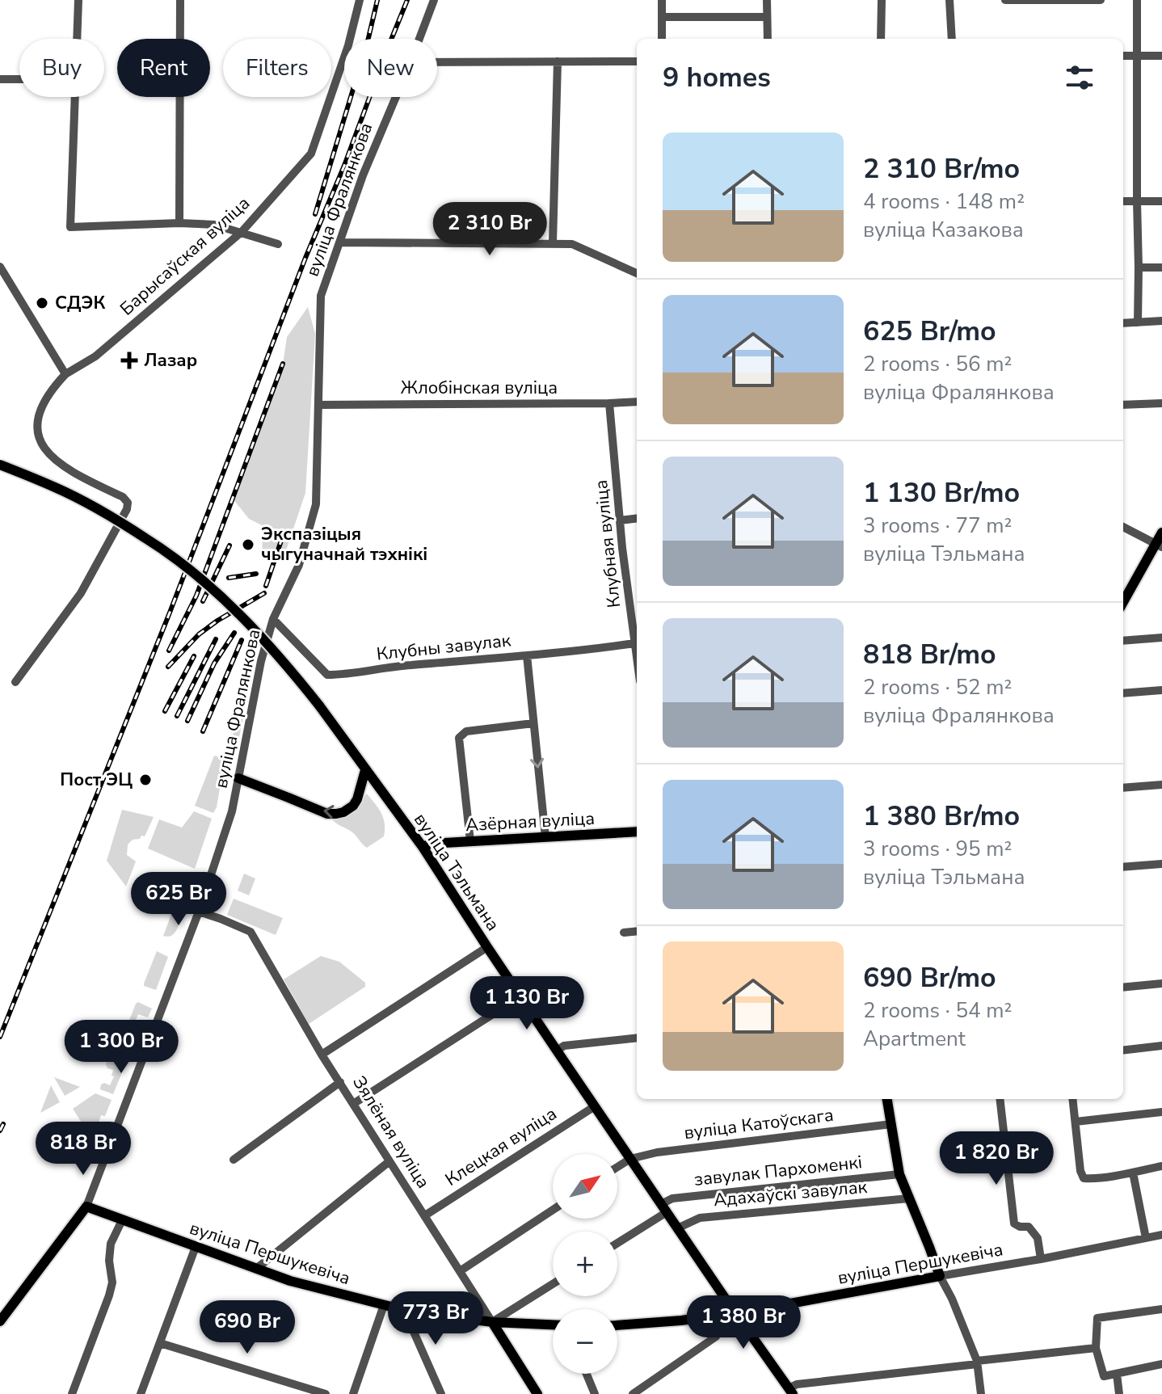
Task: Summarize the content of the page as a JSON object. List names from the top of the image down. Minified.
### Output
{"streets":{"main road":["вуліца Фралянкова","Азёрная вуліца","вуліца Тэльмана","Зялёная вуліца","вуліца Першукевіча"],"street":["Барысаўская вуліца","Жлобінская вуліца","Клубная вуліца","Клубны завулак","вуліца Катоўскага","Клецкая вуліца","завулак Пархоменкі","Адахаўскі завулак"]},"crossings":[["вуліца Фралянкова","Жлобінская вуліца"],["вуліца Фралянкова","Клубны завулак"],["вуліца Фралянкова","Зялёная вуліца"],["вуліца Фралянкова","вуліца Першукевіча"],["Жлобінская вуліца","Клубная вуліца"],["Азёрная вуліца","вуліца Тэльмана"],["вуліца Тэльмана","вуліца Катоўскага"],["вуліца Тэльмана","Клецкая вуліца"],["вуліца Тэльмана","завулак Пархоменкі"],["вуліца Тэльмана","Адахаўскі завулак"],["вуліца Тэльмана","вуліца Першукевіча"],["Зялёная вуліца","Клецкая вуліца"],["Зялёная вуліца","вуліца Першукевіча"]],"places":{"other":["СДЭК","Экспазіцыя чыгуначнай тэхнікі","Пост ЭЦ"],"health":["Лазар"]},"north":"top right","page":{"chip":["Buy","Rent","Filters","New"],"heading":"9 homes","list":[{"name":"2 310 Br/mo","note":"4 rooms · 148 m² · вуліца Казакова"},{"name":"625 Br/mo","note":"2 rooms · 56 m² · вуліца Фралянкова"},{"name":"1 130 Br/mo","note":"3 rooms · 77 m² · вуліца Тэльмана"},{"name":"818 Br/mo","note":"2 rooms · 52 m² · вуліца Фралянкова"},{"name":"1 380 Br/mo","note":"3 rooms · 95 m² · вуліца Тэльмана"},{"name":"690 Br/mo","note":"2 rooms · 54 m² · Apartment"}],"price":["2 310 Br","625 Br","1 130 Br","1 300 Br","818 Br","1 820 Br","773 Br","1 380 Br","690 Br"],"map_buttons":["+","−"]}}
